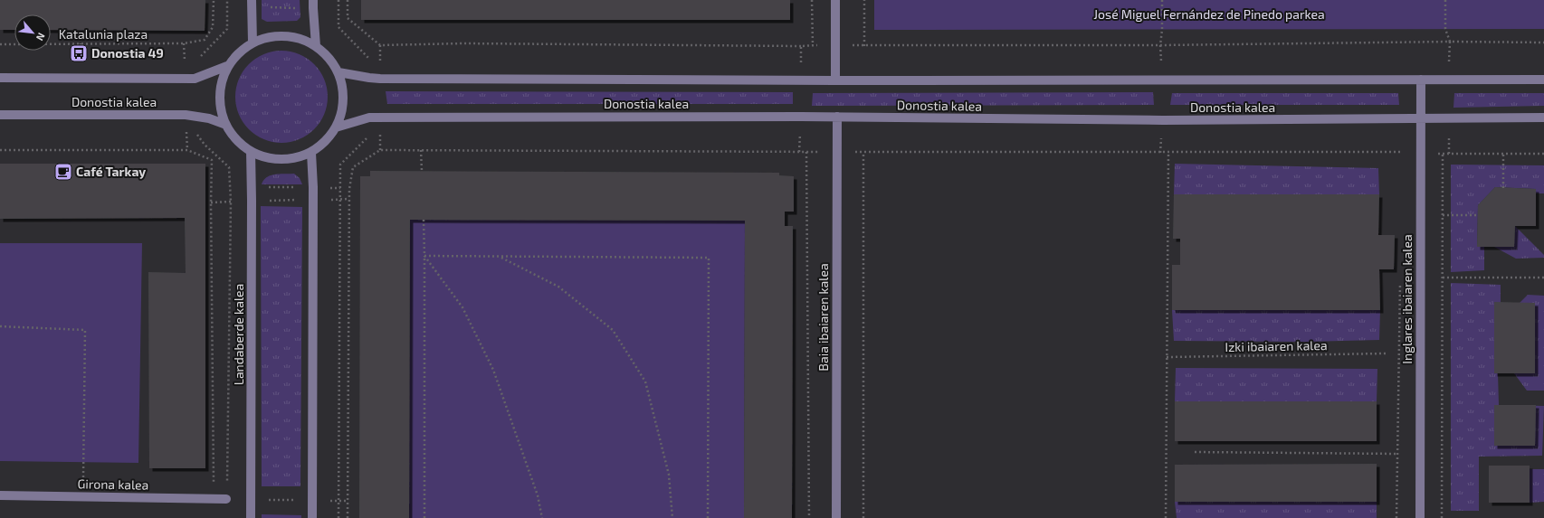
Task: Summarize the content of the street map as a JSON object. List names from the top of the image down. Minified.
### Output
{"streets":{"street":["Donostia kalea","Inglares ibaiaren kalea","Baia ibaiaren kalea","Landaberde kalea","Girona kalea"],"path":["Katalunia plaza","Izki ibaiaren kalea"]},"crossings":[["Donostia kalea","Inglares ibaiaren kalea"],["Donostia kalea","Baia ibaiaren kalea"],["Donostia kalea","Landaberde kalea"]],"parks":["José Miguel Fernández de Pinedo parkea"],"places":{"bus stop":["Donostia 49"],"cafe":["Café Tarkay"]},"north":"bottom right"}
